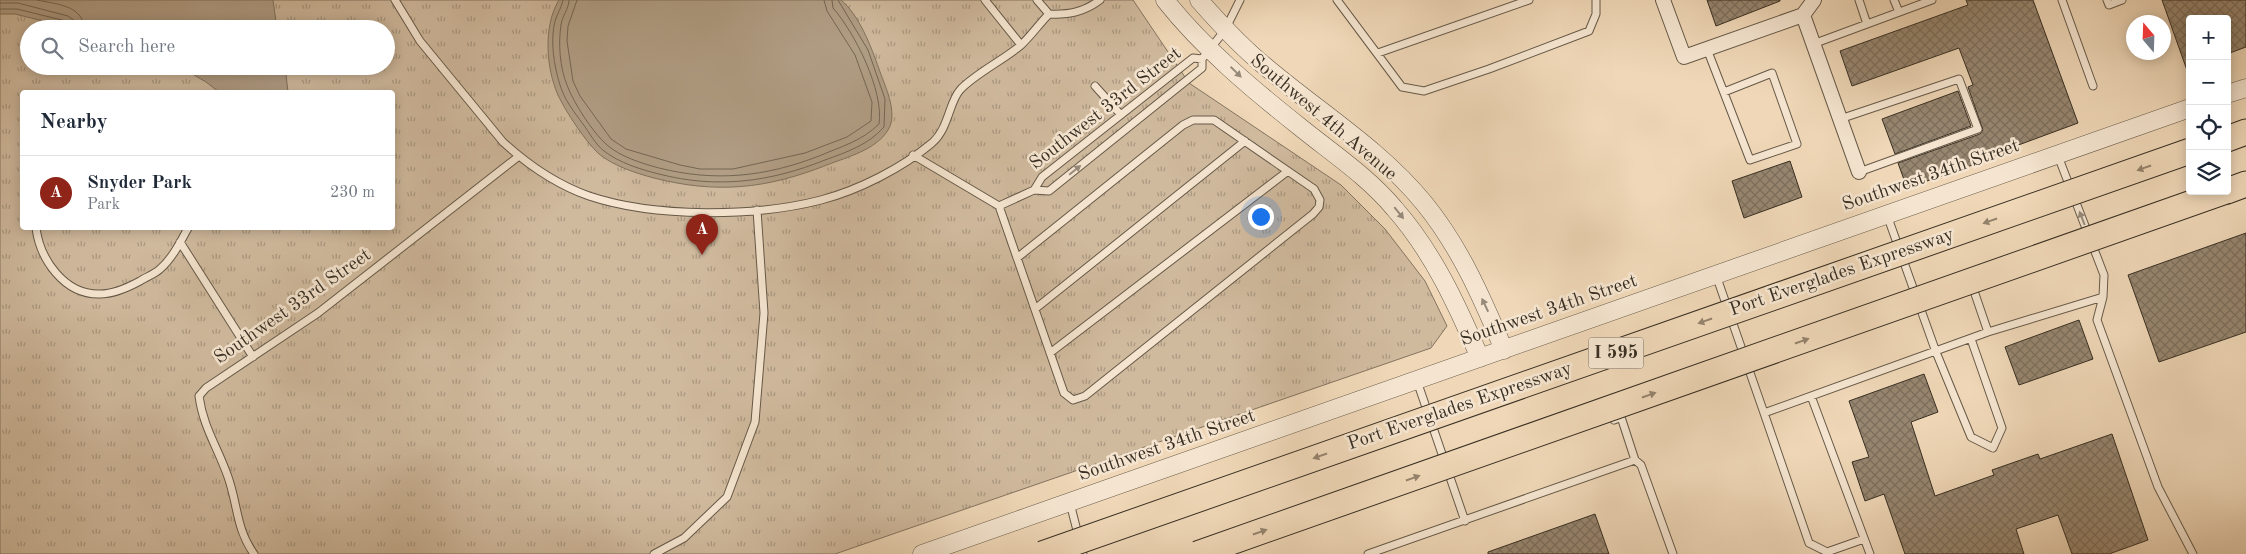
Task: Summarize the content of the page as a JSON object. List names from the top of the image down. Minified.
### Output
{"streets":{"highway":["Port Everglades Expressway","I 595"],"street":["Southwest 4th Avenue","Southwest 34th Street"],"lane":["Southwest 33rd Street"]},"crossings":[["Southwest 33rd Street","Southwest 4th Avenue"],["Southwest 4th Avenue","Southwest 34th Street"]],"north":"top","page":{"map_buttons":["+","−"],"search":"Search here","heading":"Nearby","list":[{"mark":"A","name":"Snyder Park","note":"Park","value":"230 m"}],"pins":"A"}}
